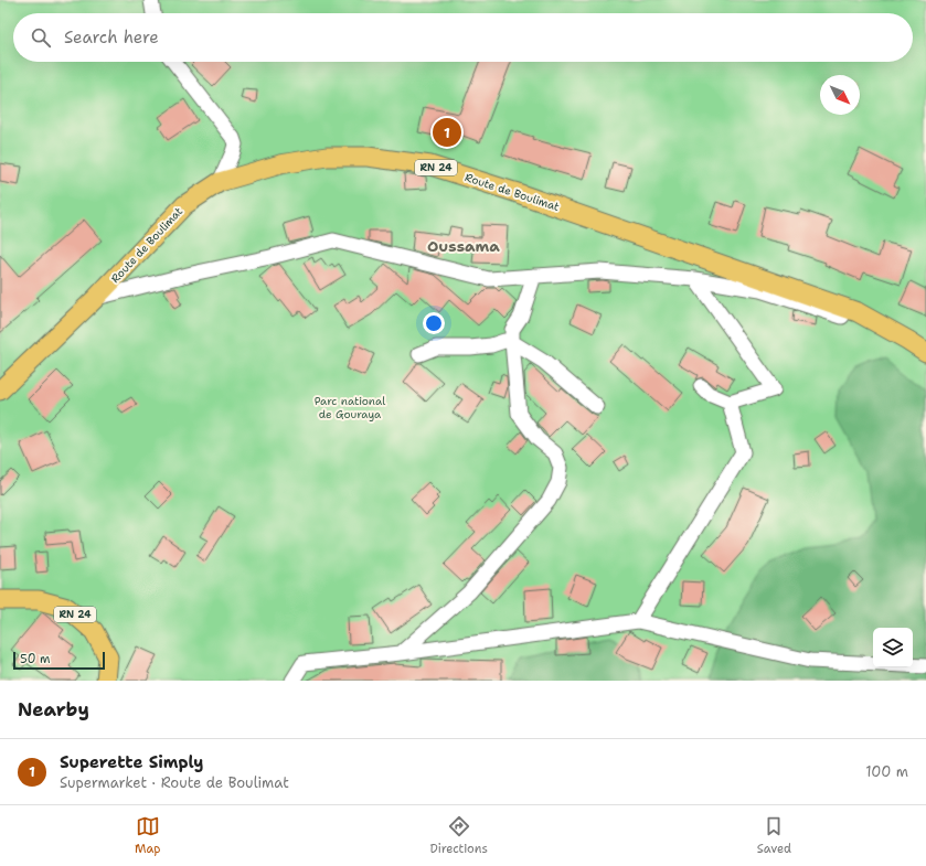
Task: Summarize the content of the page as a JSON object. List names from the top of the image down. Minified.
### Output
{"streets":{"main road":["RN 24","Route de Boulimat"]},"districts":["Oussama"],"parks":["Parc national de Gouraya"],"scale_bar":"50 m","north":"bottom right","page":{"search":"Search here","pins":"1","scale":"50 m","heading":"Nearby","list":[{"mark":"1","name":"Superette Simply","note":"Supermarket · Route de Boulimat","value":"100 m"}],"nav":["Map","Directions","Saved"]}}
